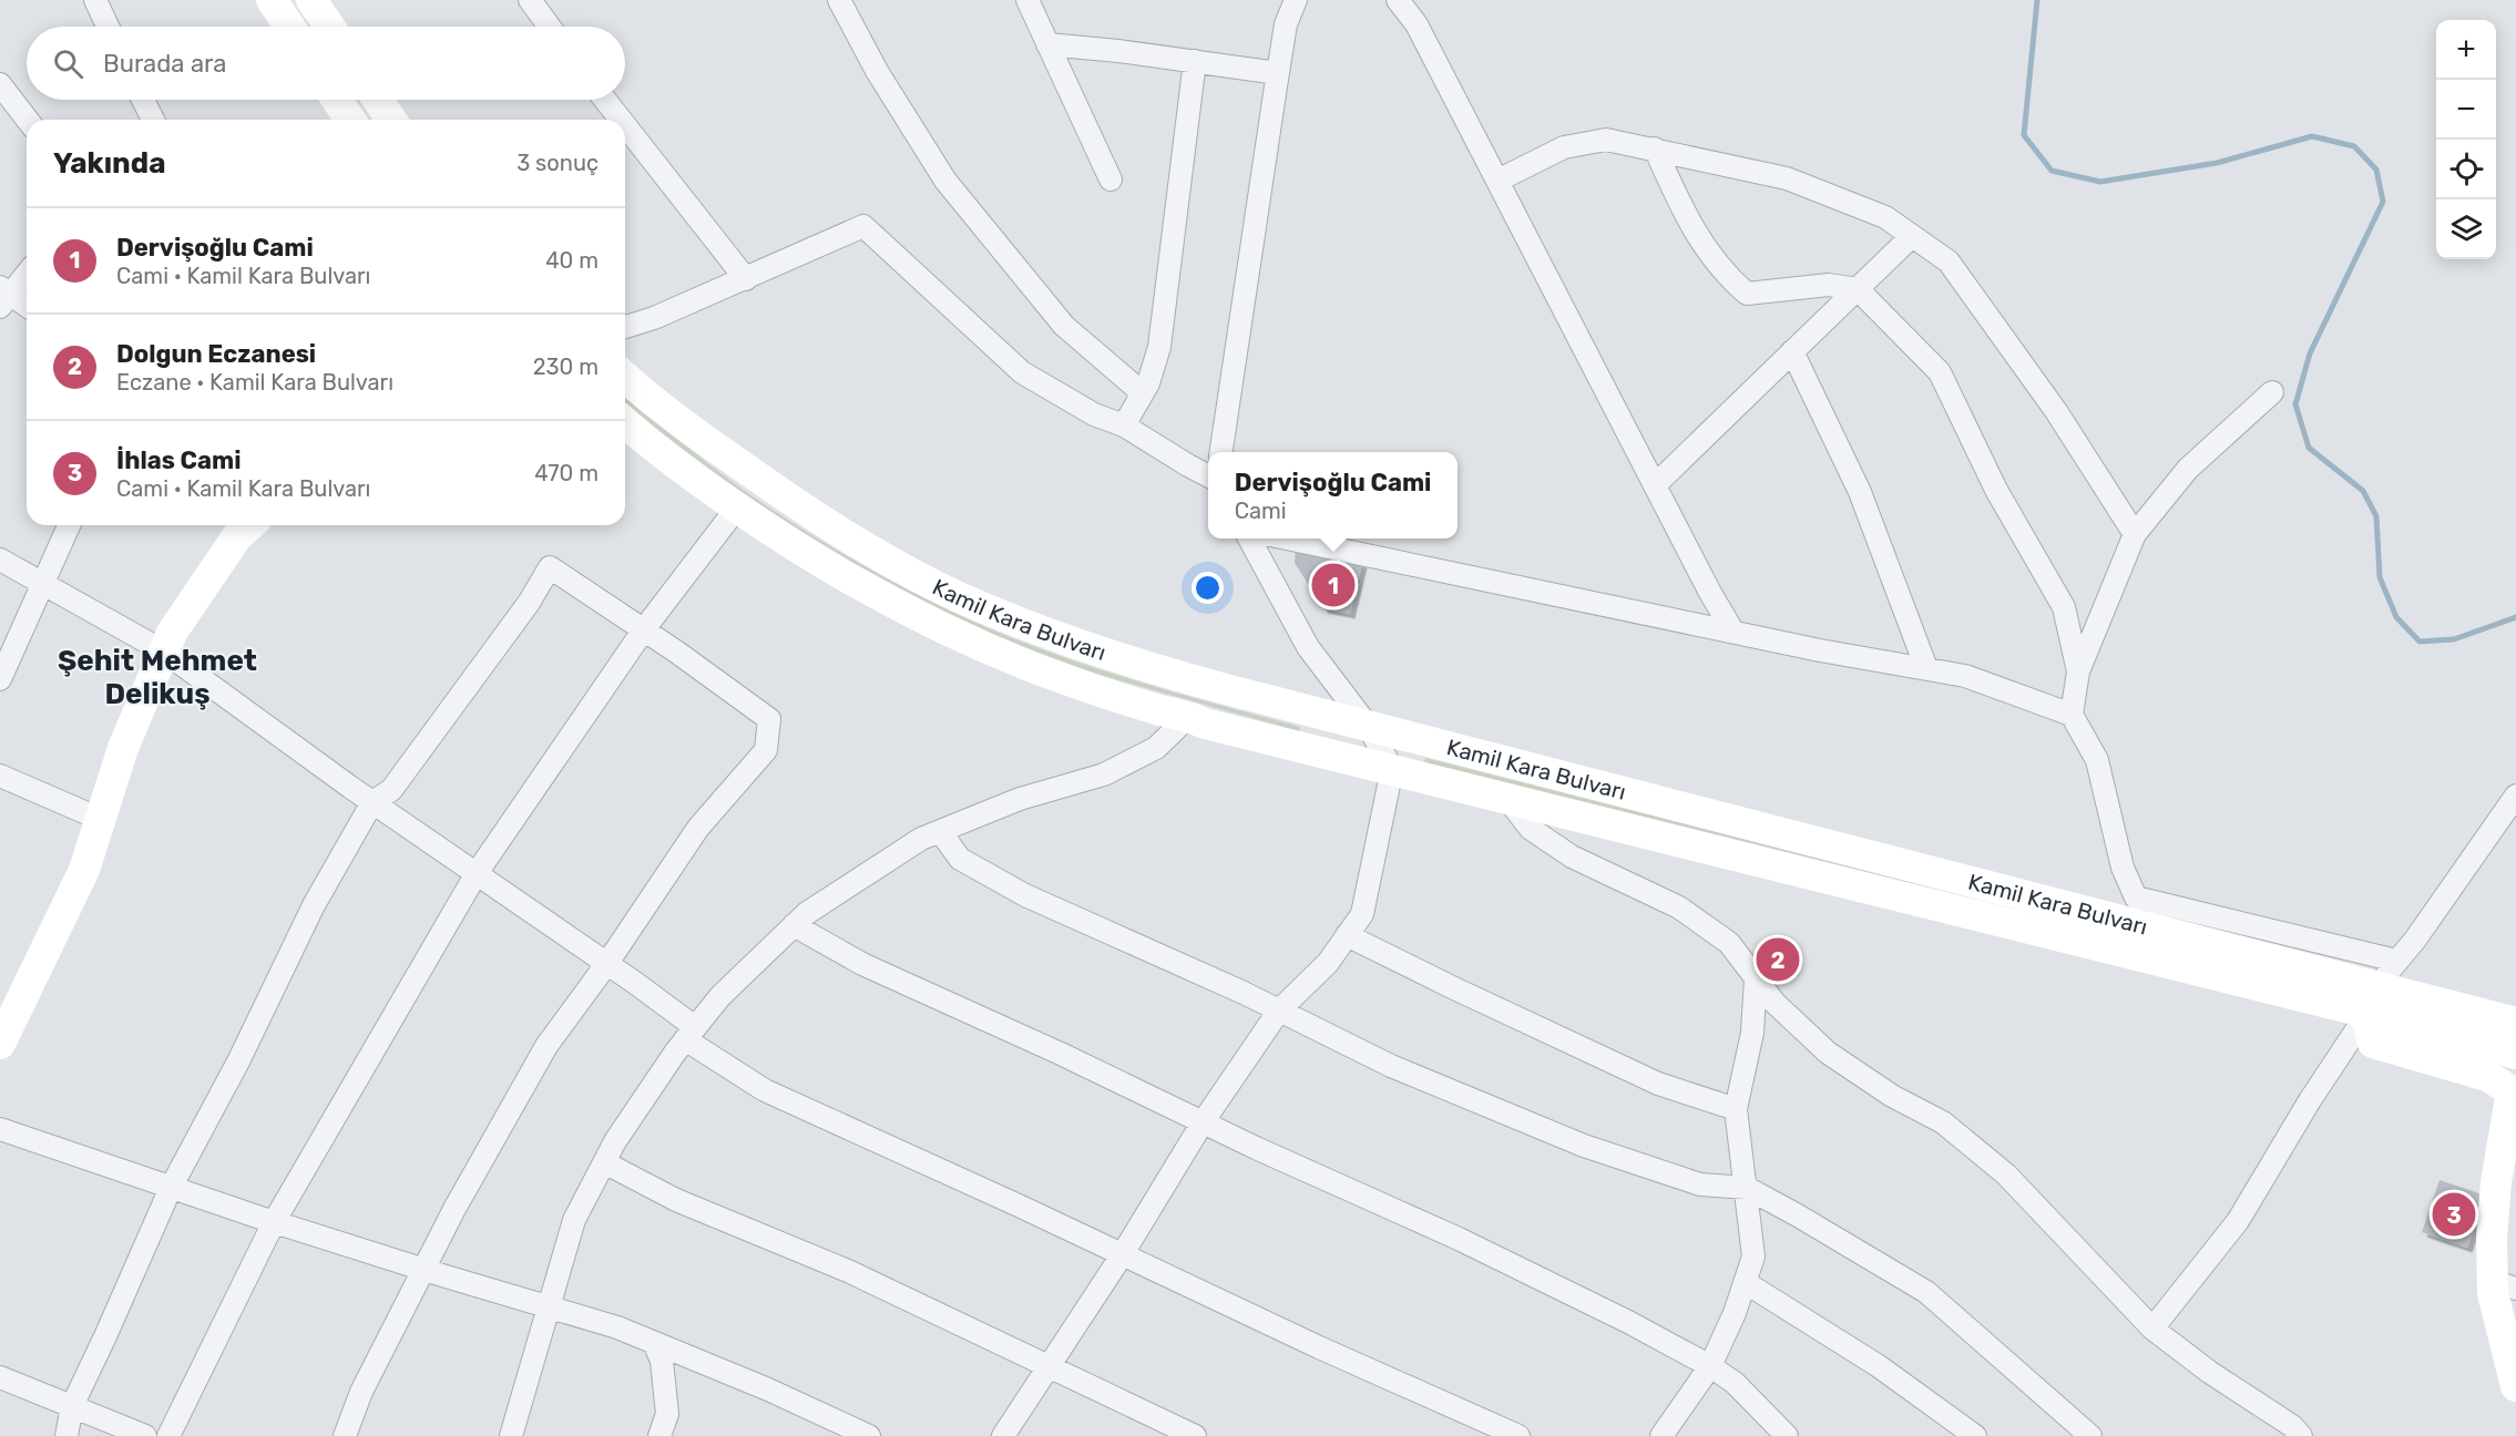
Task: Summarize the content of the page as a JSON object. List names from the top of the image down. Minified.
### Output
{"streets":{"main road":["Kamil Kara Bulvarı"]},"districts":["Şehit Mehmet Delikuş"],"page":{"map_buttons":["+","−"],"search":"Burada ara","heading":["Yakında","3 sonuç"],"list":[{"mark":"1","name":"Dervişoğlu Cami","note":"Cami · Kamil Kara Bulvarı","value":"40 m"},{"mark":"2","name":"Dolgun Eczanesi","note":"Eczane · Kamil Kara Bulvarı","value":"230 m"},{"mark":"3","name":"İhlas Cami","note":"Cami · Kamil Kara Bulvarı","value":"470 m"}],"popup":["Dervişoğlu Cami","Cami"],"pins":["1","2","3"]}}
